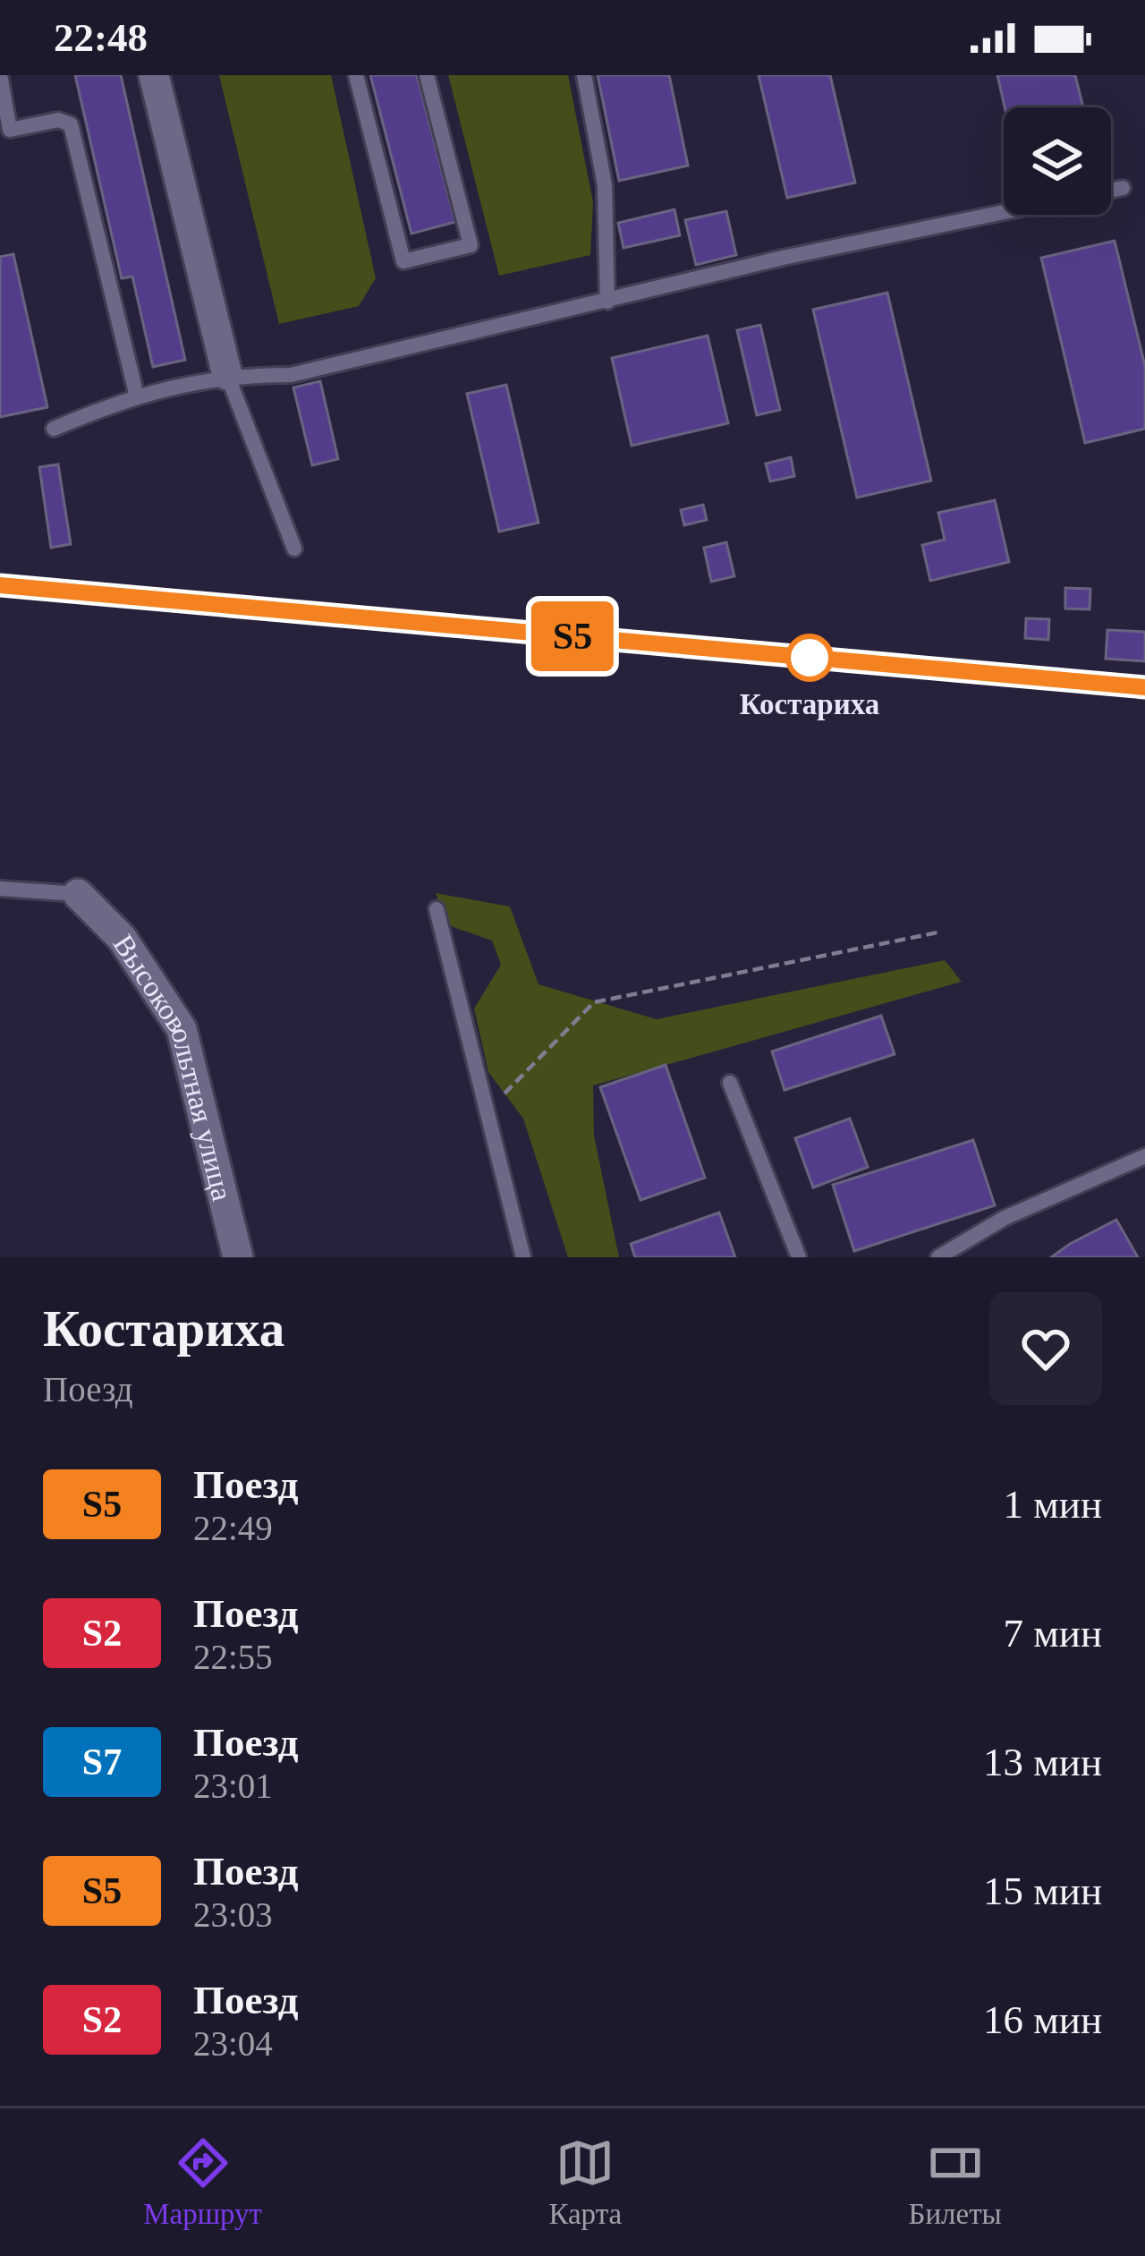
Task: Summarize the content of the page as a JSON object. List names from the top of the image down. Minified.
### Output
{"streets":{"street":["Высоковольтная улица"]},"places":["Костариха"],"page":{"status":"22:48","on_map":"S5","heading":["Костариха","Поезд"],"list":[{"mark":"S5","name":"Поезд","note":"22:49","value":"1 мин"},{"mark":"S2","name":"Поезд","note":"22:55","value":"7 мин"},{"mark":"S7","name":"Поезд","note":"23:01","value":"13 мин"},{"mark":"S5","name":"Поезд","note":"23:03","value":"15 мин"},{"mark":"S2","name":"Поезд","note":"23:04","value":"16 мин"}],"tabs":["Маршрут","Карта","Билеты"]}}
